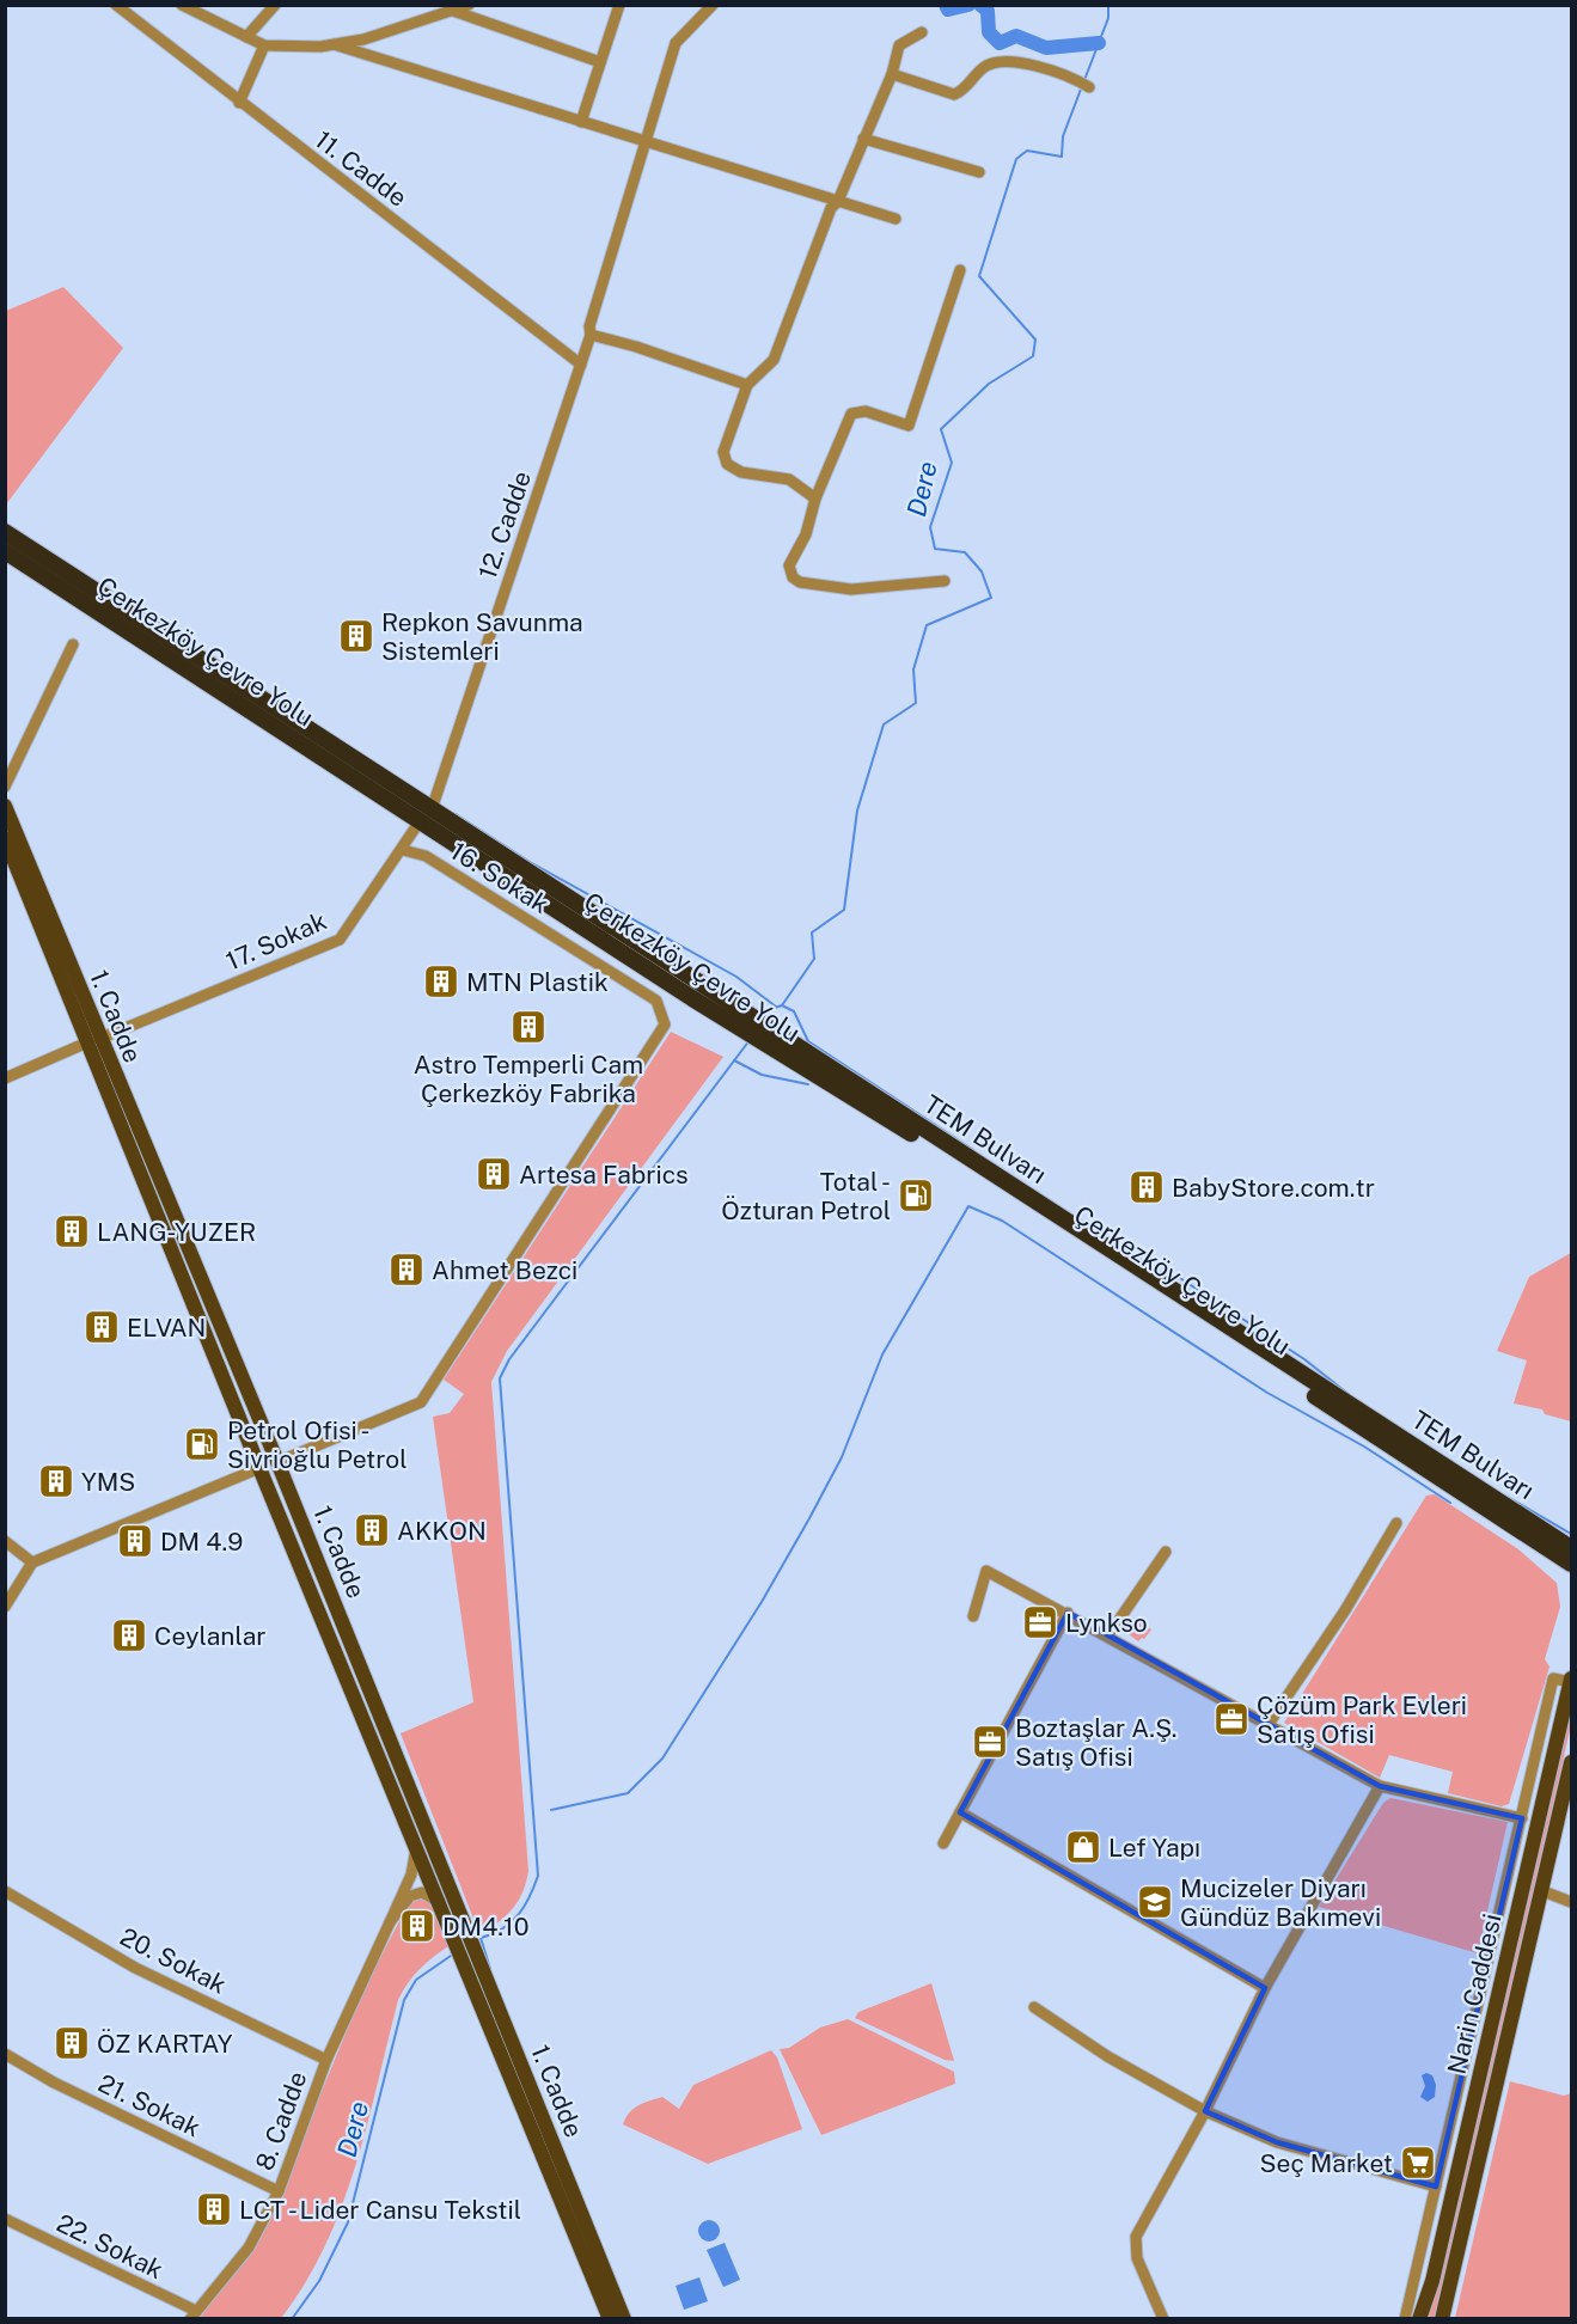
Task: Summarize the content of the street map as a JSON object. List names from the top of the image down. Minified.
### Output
{"streets":{"highway":["Çerkezköy Çevre Yolu","TEM Bulvarı"],"main road":["1. Cadde","Narin Caddesi"],"street":["11. Cadde","12. Cadde","16. Sokak","17. Sokak","20. Sokak","21. Sokak","8. Cadde","22. Sokak"]},"crossings":[["11. Cadde","12. Cadde"],["12. Cadde","Çerkezköy Çevre Yolu"],["12. Cadde","17. Sokak"],["Çerkezköy Çevre Yolu","17. Sokak"],["Çerkezköy Çevre Yolu","TEM Bulvarı"],["16. Sokak","17. Sokak"],["16. Sokak","1. Cadde"],["17. Sokak","1. Cadde"],["1. Cadde","8. Cadde"],["20. Sokak","8. Cadde"],["21. Sokak","8. Cadde"],["8. Cadde","22. Sokak"]],"water":["Dere"],"places":{"building":["Repkon Savunma Sistemleri","MTN Plastik","Astro Temperli Cam Çerkezköy Fabrika","Artesa Fabrics","BabyStore.com.tr","LANG-YUZER","Ahmet Bezci","ELVAN","YMS","AKKON","DM 4.9","Ceylanlar","DM4.10","ÖZ KARTAY","LCT - Lider Cansu Tekstil"],"fuel station":["Total - Özturan Petrol","Petrol Ofisi - Sivrioğlu Petrol"],"office":["Lynkso","Çözüm Park Evleri Satış Ofisi","Boztaşlar A.Ş. Satış Ofisi"],"shop":["Lef Yapı"],"school or university":["Mucizeler Diyarı Gündüz Bakımevi"],"supermarket":["Seç Market"]}}
